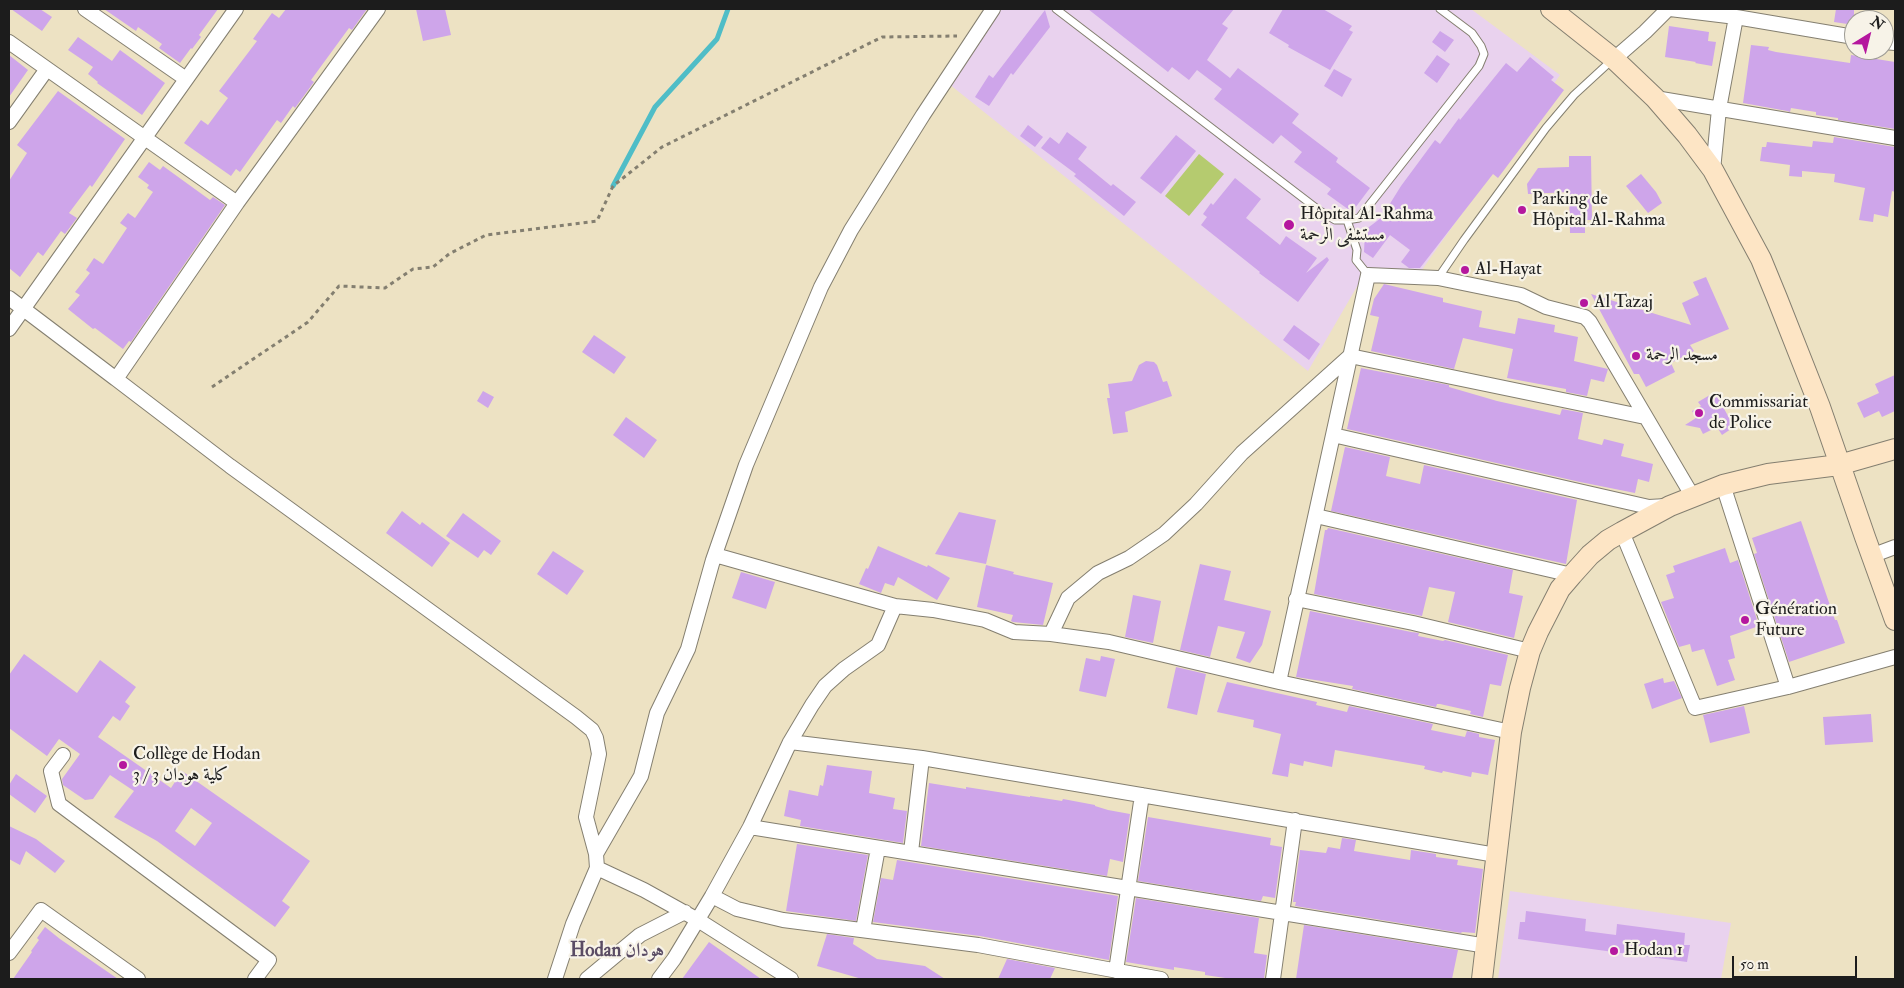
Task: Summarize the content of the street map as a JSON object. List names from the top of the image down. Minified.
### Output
{"districts":["Hodan هودان"],"places":["Parking de Hôpital Al-Rahma","Hôpital Al-Rahma مستشفى الرحمة","Al-Hayat","Al Tazaj","مسجد الرحمة","Commissariat de Police","Génération Future","Collège de Hodan 3 / كلية هودان 3","Hodan 1"],"scale_bar":"50 m","north":"top right"}
